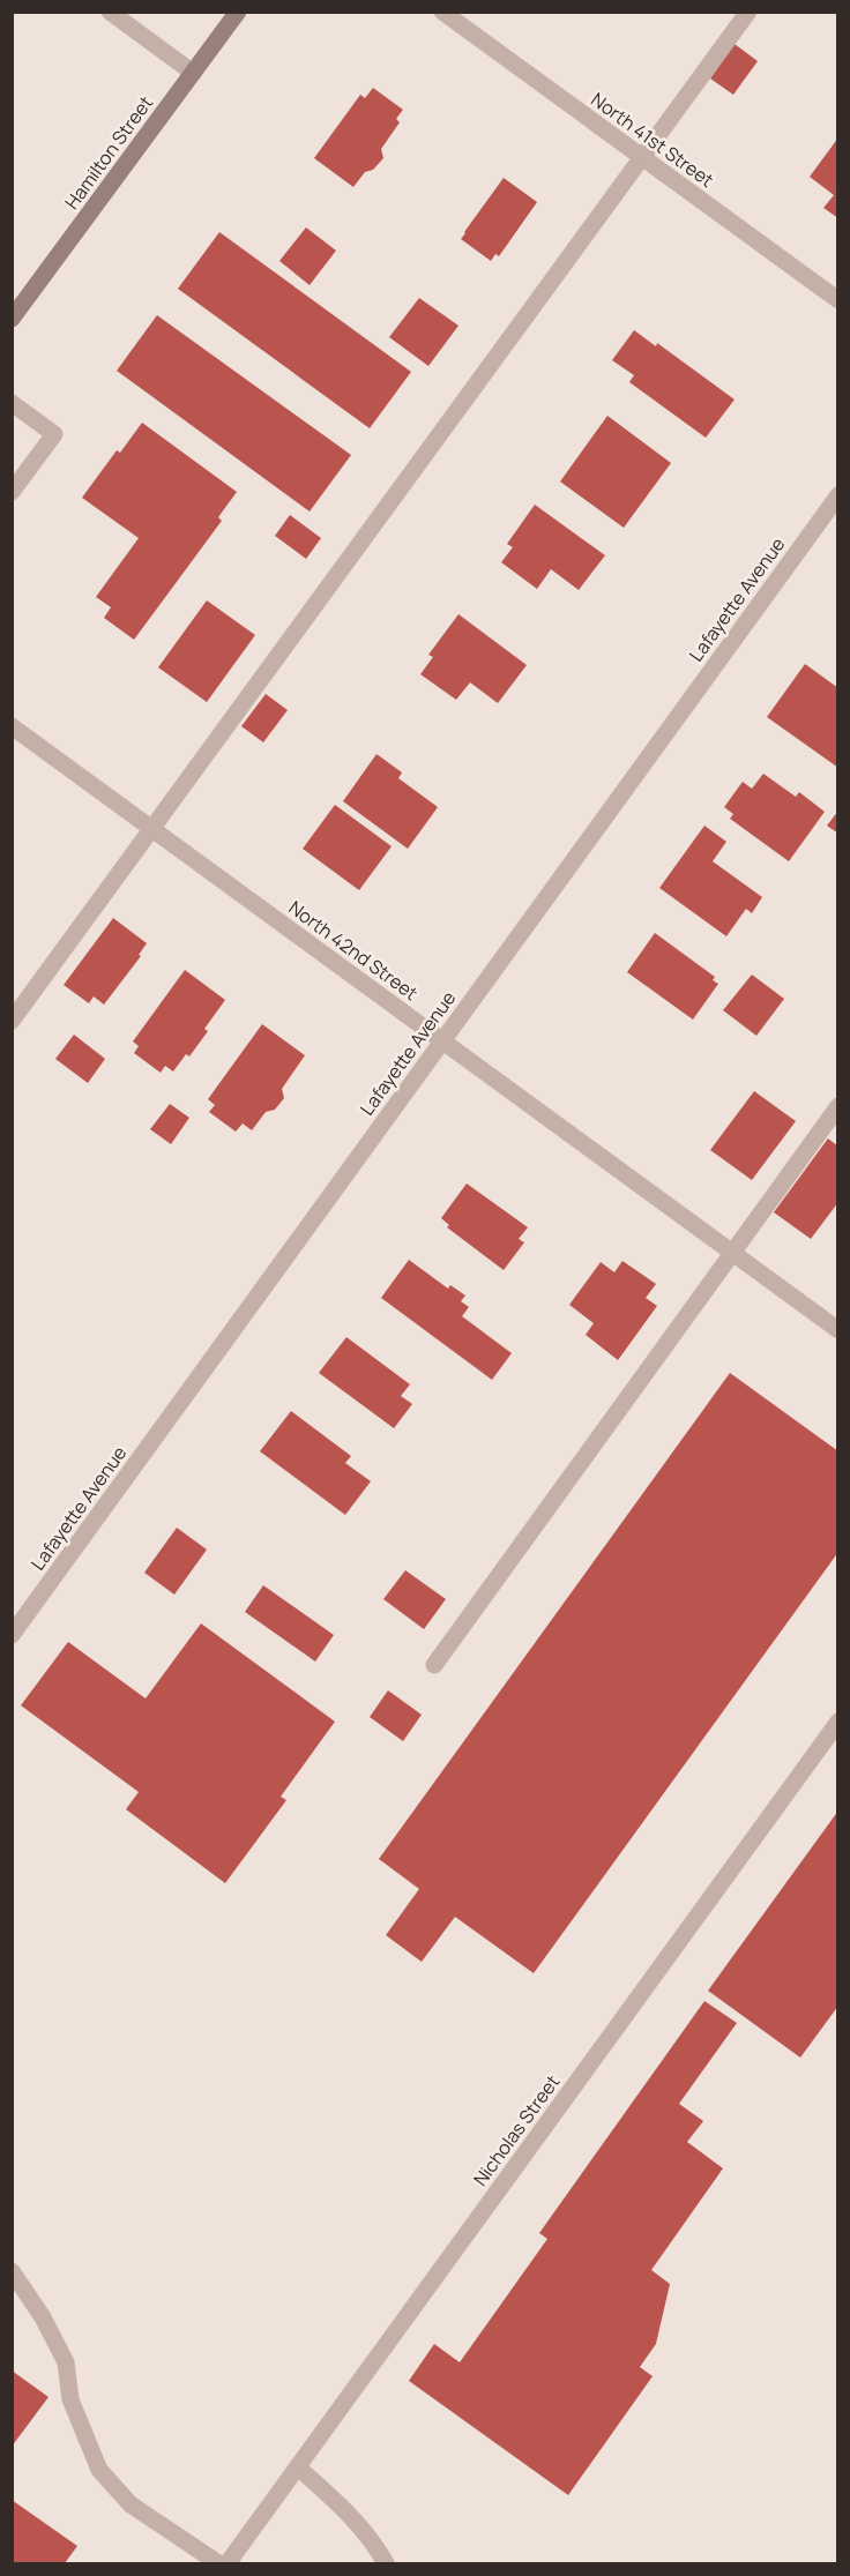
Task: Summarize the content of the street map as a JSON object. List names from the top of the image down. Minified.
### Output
{"streets":{"main road":["Hamilton Street"],"street":["North 41st Street","Lafayette Avenue","North 42nd Street","Nicholas Street"]},"crossings":[["Lafayette Avenue","North 42nd Street"]]}
